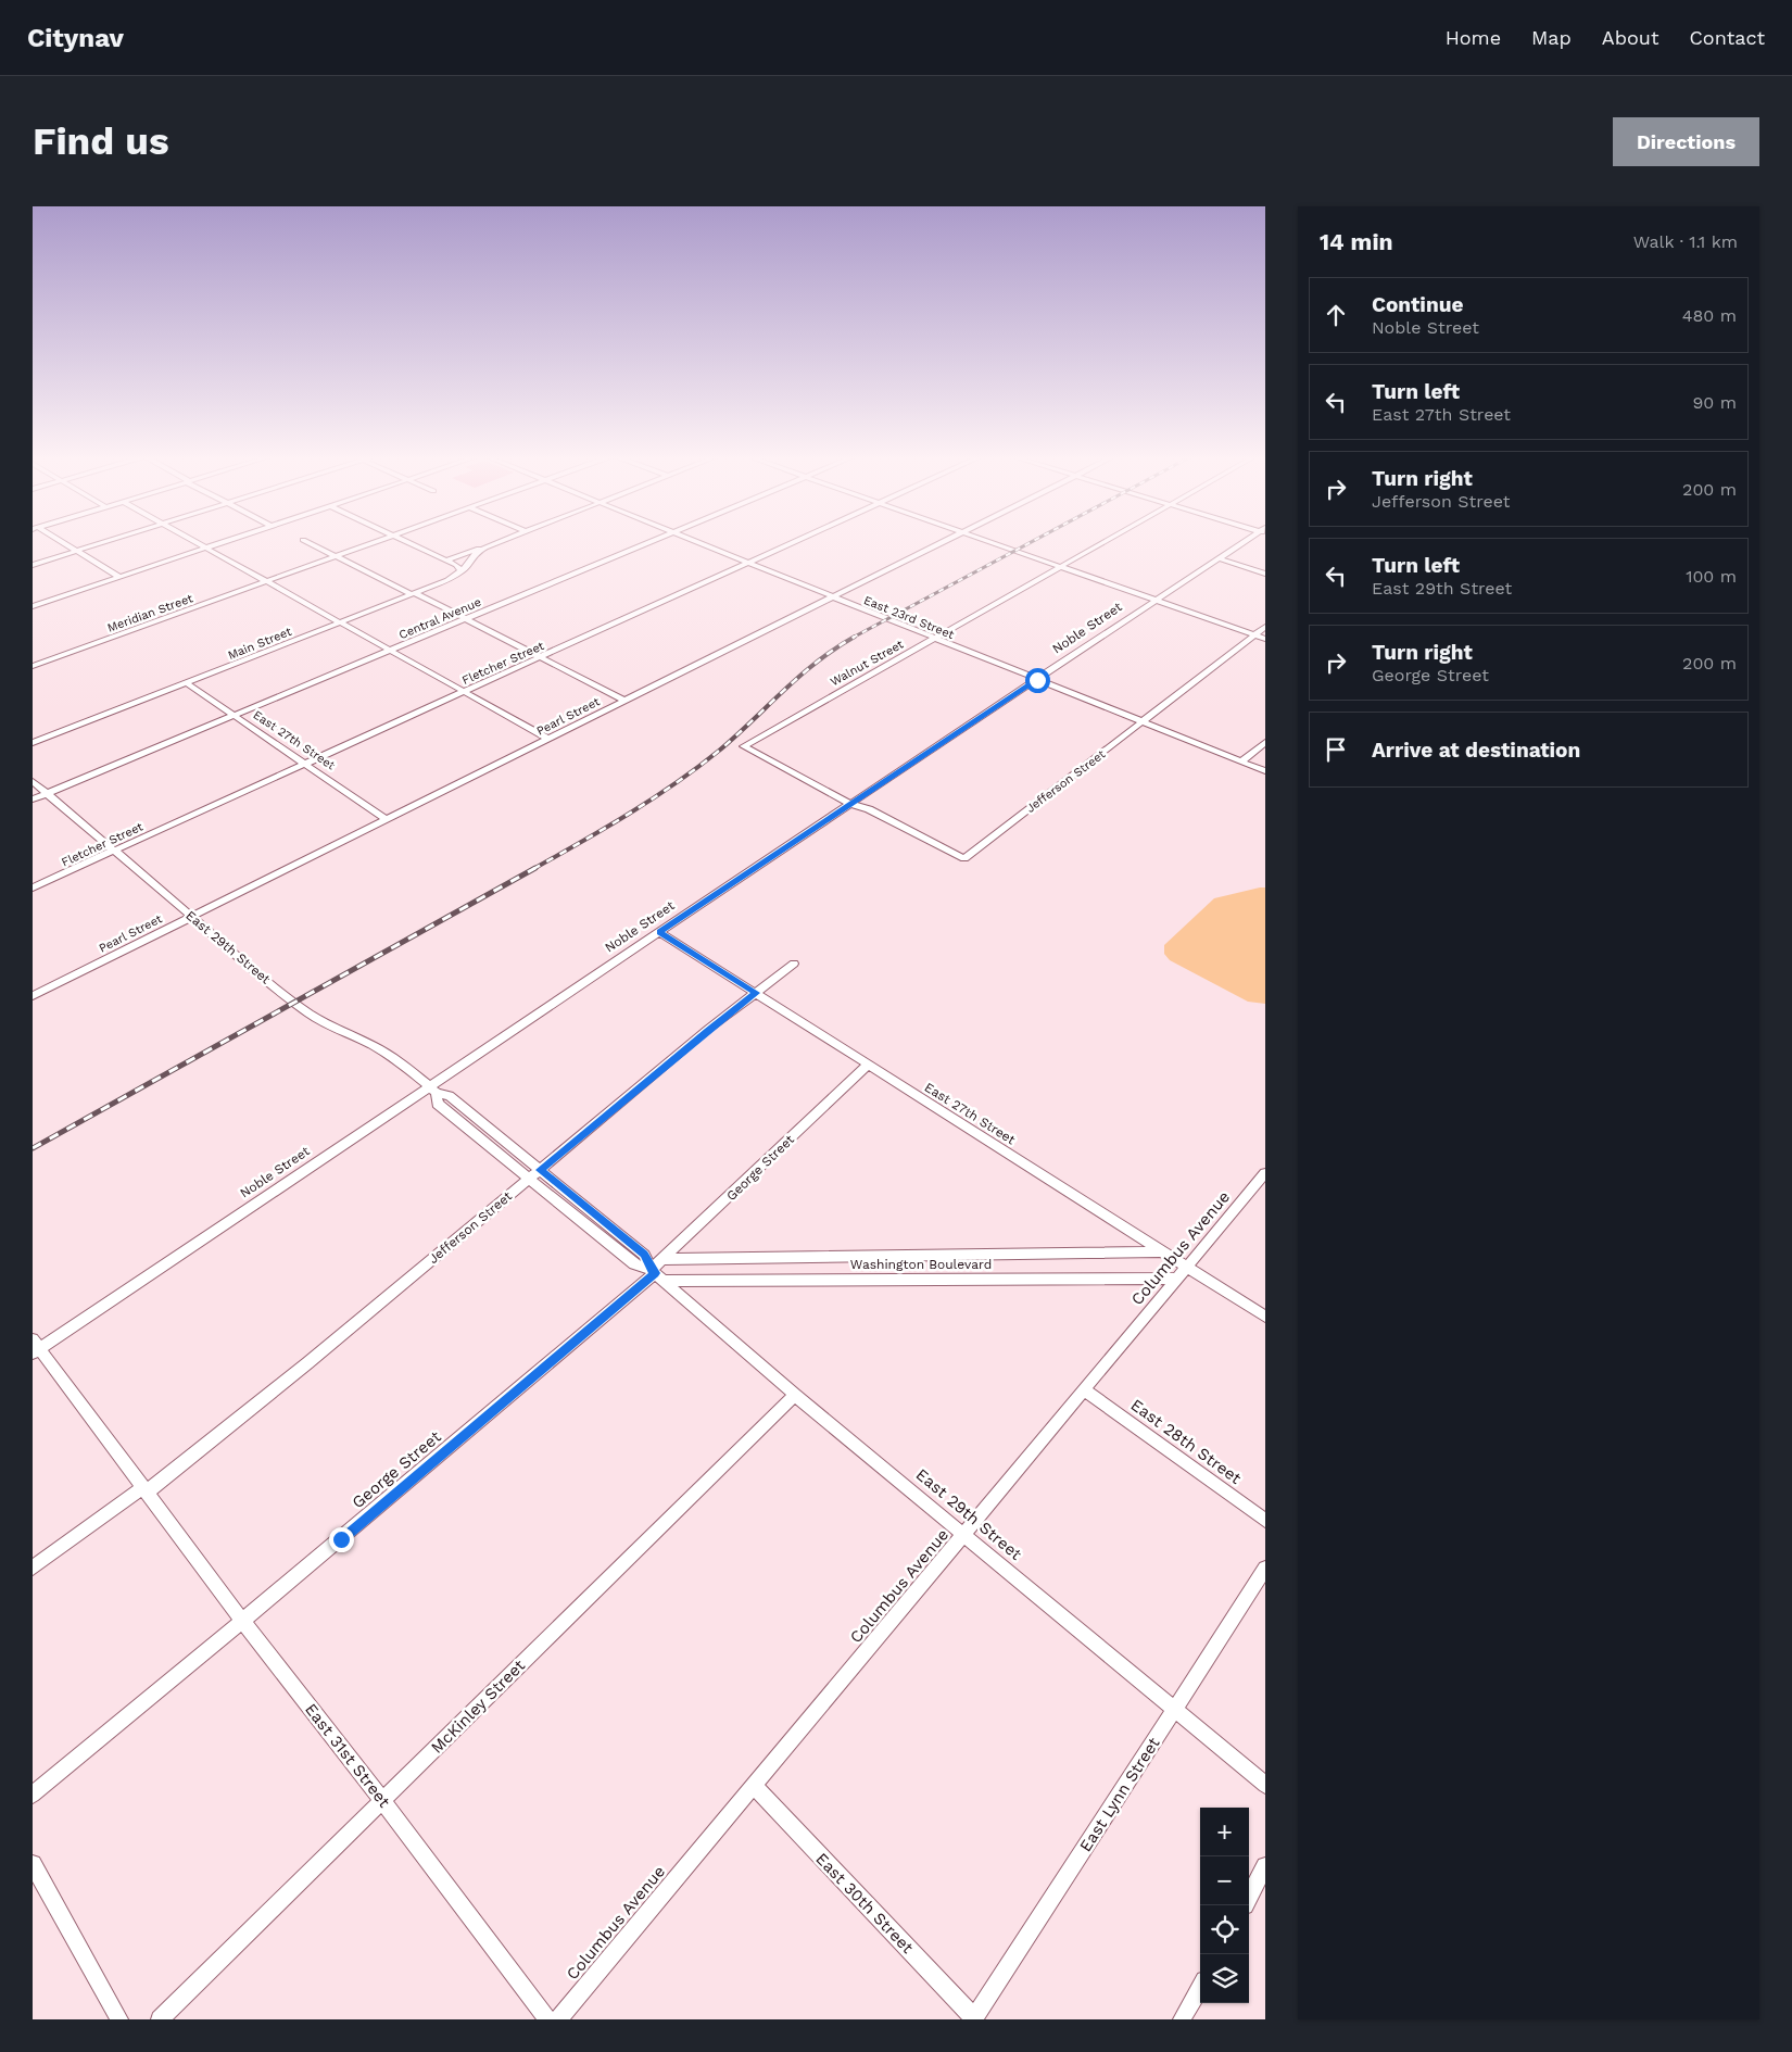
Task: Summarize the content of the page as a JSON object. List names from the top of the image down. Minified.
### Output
{"streets":{"street":["Meridian Street","East 23rd Street","Central Avenue","Noble Street","Main Street","Fletcher Street","Walnut Street","Pearl Street","East 27th Street","Jefferson Street","East 29th Street","George Street","Columbus Avenue","Washington Boulevard","East 28th Street","McKinley Street","East 31st Street","East Lynn Street","East 30th Street"]},"crossings":[["East 23rd Street","Noble Street"],["East 23rd Street","Fletcher Street"],["East 23rd Street","Walnut Street"],["East 23rd Street","Pearl Street"],["East 23rd Street","Jefferson Street"],["Central Avenue","East 27th Street"],["Central Avenue","East 29th Street"],["Noble Street","Walnut Street"],["Noble Street","East 27th Street"],["Noble Street","Jefferson Street"],["Noble Street","East 29th Street"],["Noble Street","East 31st Street"],["Main Street","East 27th Street"],["Fletcher Street","East 27th Street"],["Fletcher Street","East 29th Street"],["Walnut Street","Jefferson Street"],["Pearl Street","East 27th Street"],["Pearl Street","East 29th Street"],["East 27th Street","Jefferson Street"],["East 27th Street","George Street"],["East 27th Street","Columbus Avenue"],["East 27th Street","Washington Boulevard"],["Jefferson Street","East 29th Street"],["Jefferson Street","East 31st Street"],["East 29th Street","George Street"],["East 29th Street","Columbus Avenue"],["East 29th Street","Washington Boulevard"],["East 29th Street","McKinley Street"],["East 29th Street","East Lynn Street"],["George Street","Washington Boulevard"],["George Street","East 31st Street"],["Columbus Avenue","Washington Boulevard"],["Columbus Avenue","East 28th Street"],["Columbus Avenue","East 30th Street"],["McKinley Street","East 31st Street"],["East Lynn Street","East 30th Street"]],"page":{"header":"Citynav","nav":["Home","Map","About","Contact"],"buttons":"Directions","title":"Find us","heading":["14 min","Walk · 1.1 km"],"list":[["Continue","Noble Street","480 m"],["Turn left","East 27th Street","90 m"],["Turn right","Jefferson Street","200 m"],["Turn left","East 29th Street","100 m"],["Turn right","George Street","200 m"],"Arrive at destination"],"map_buttons":["+","−"]}}
